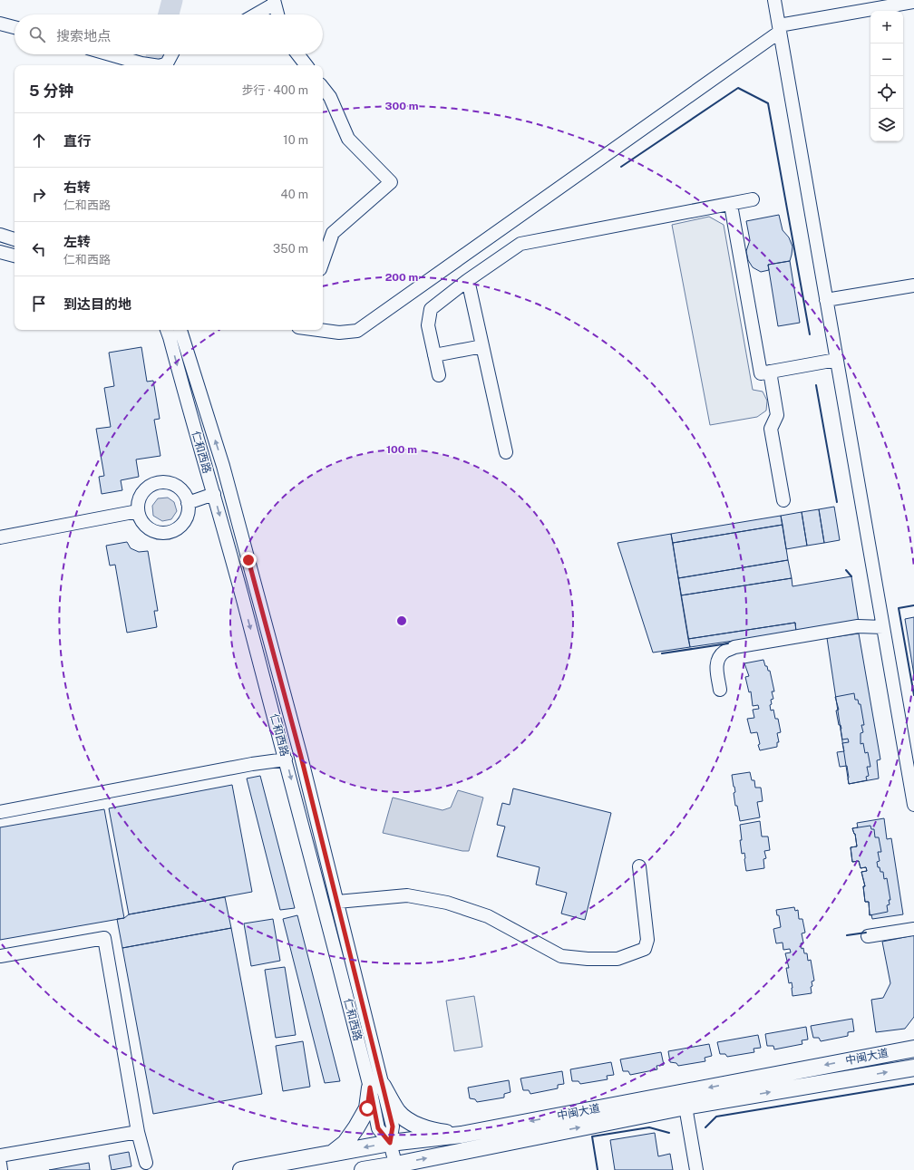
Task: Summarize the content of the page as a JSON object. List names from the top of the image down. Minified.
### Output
{"streets":{"main road":["中闽大道"],"street":["仁和西路"]},"crossings":[["仁和西路","中闽大道"]],"page":{"map_buttons":["+","−"],"search":"搜索地点","heading":["5 分钟","步行 · 400 m"],"list":[["直行","10 m"],["右转","仁和西路","40 m"],["左转","仁和西路","350 m"],"到达目的地"]},"rings":["300 m","200 m","100 m"]}
